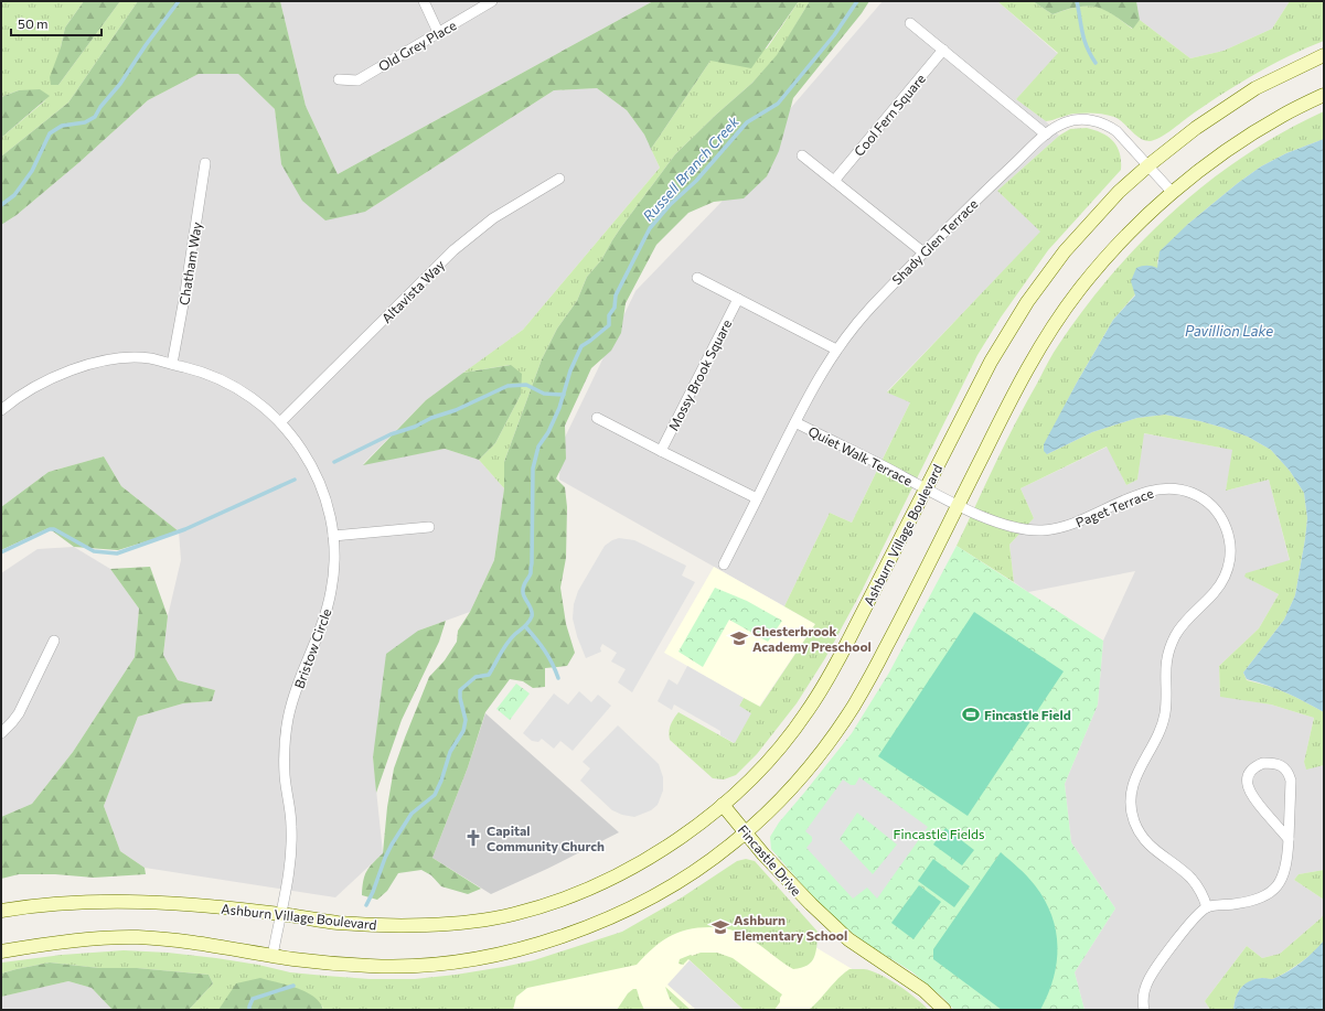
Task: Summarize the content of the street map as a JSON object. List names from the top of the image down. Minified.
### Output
{"streets":{"main road":["Ashburn Village Boulevard","Fincastle Drive"],"street":["Old Grey Place","Cool Fern Square","Shady Glen Terrace","Chatham Way","Altavista Way","Mossy Brook Square","Quiet Walk Terrace","Paget Terrace","Bristow Circle"]},"crossings":[["Shady Glen Terrace","Quiet Walk Terrace"],["Shady Glen Terrace","Ashburn Village Boulevard"],["Chatham Way","Bristow Circle"],["Altavista Way","Bristow Circle"],["Quiet Walk Terrace","Paget Terrace"],["Quiet Walk Terrace","Ashburn Village Boulevard"],["Paget Terrace","Ashburn Village Boulevard"],["Ashburn Village Boulevard","Bristow Circle"],["Ashburn Village Boulevard","Fincastle Drive"]],"water":["Russell Branch Creek","Pavillion Lake"],"parks":["Fincastle Fields"],"places":{"school or university":["Chesterbrook Academy Preschool","Ashburn Elementary School"],"sports":["Fincastle Field"],"church":["Capital Community Church"]},"scale_bar":"50 m"}
